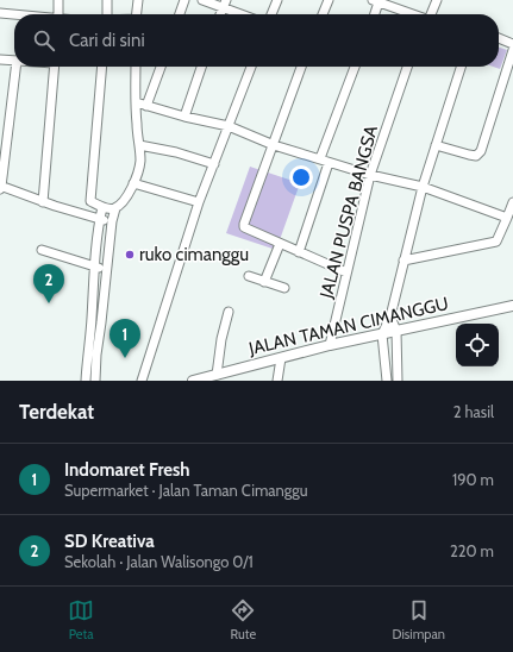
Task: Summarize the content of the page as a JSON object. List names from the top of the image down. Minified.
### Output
{"streets":{"street":["JALAN PUSPA BANGSA","JALAN TAMAN CIMANGGU"]},"crossings":[["JALAN PUSPA BANGSA","JALAN TAMAN CIMANGGU"]],"places":["ruko cimanggu"],"page":{"search":"Cari di sini","pins":["2","1"],"heading":["Terdekat","2 hasil"],"list":[{"mark":"1","name":"Indomaret Fresh","note":"Supermarket · Jalan Taman Cimanggu","value":"190 m"},{"mark":"2","name":"SD Kreativa","note":"Sekolah · Jalan Walisongo 0/1","value":"220 m"}],"nav":["Peta","Rute","Disimpan"]}}
